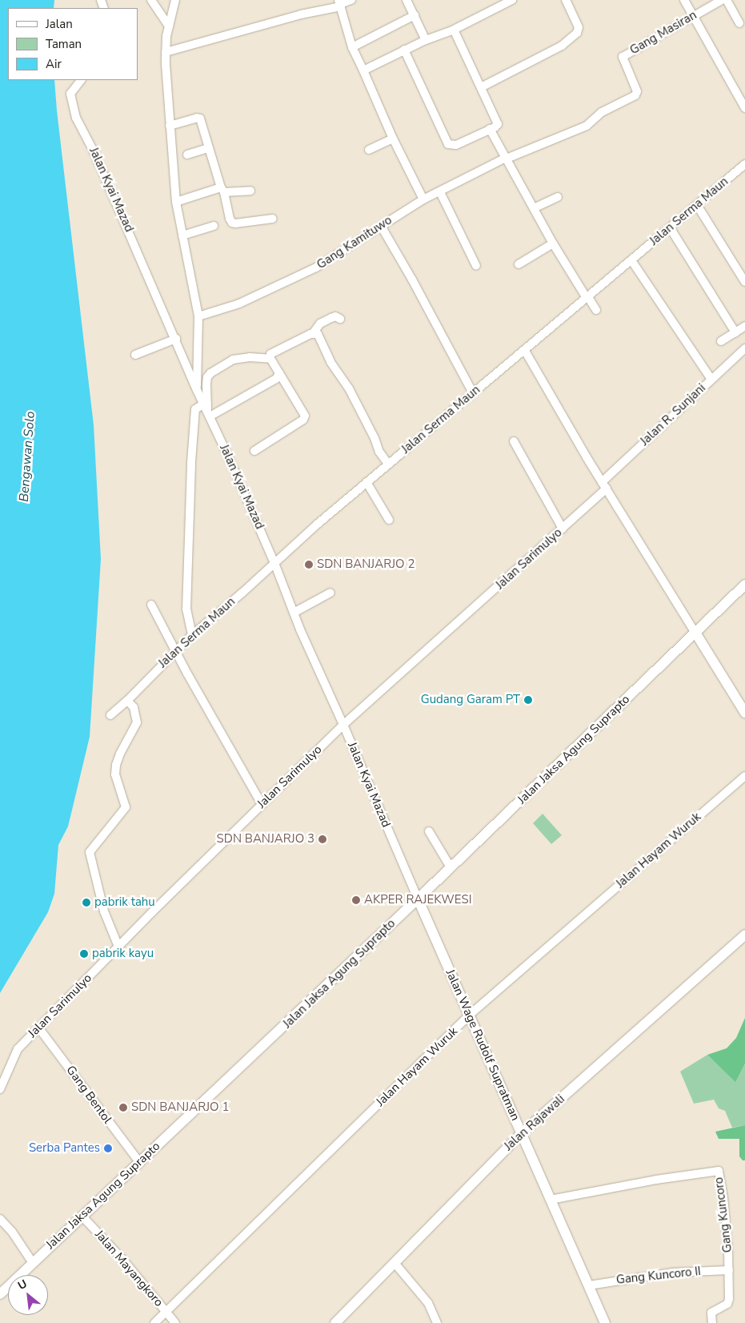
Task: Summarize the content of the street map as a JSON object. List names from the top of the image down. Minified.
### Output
{"streets":{"main road":["Jalan Jaksa Agung Suprapto","Jalan Wage Rudolf Supratman","Jalan Rajawali"],"street":["Gang Masiran","Jalan Kyai Mazad","Jalan Serma Maun","Gang Kamituwo","Jalan R. Sunjani","Jalan Sarimulyo","Jalan Hayam Wuruk","Gang Bentol","Gang Kuncoro","Jalan Mayangkoro","Gang Kuncoro II"]},"crossings":[["Gang Masiran","Gang Kamituwo"],["Jalan Kyai Mazad","Jalan Serma Maun"],["Jalan Kyai Mazad","Jalan Sarimulyo"],["Jalan Kyai Mazad","Jalan Jaksa Agung Suprapto"],["Jalan Kyai Mazad","Jalan Wage Rudolf Supratman"],["Jalan R. Sunjani","Jalan Sarimulyo"],["Jalan Sarimulyo","Gang Bentol"],["Jalan Jaksa Agung Suprapto","Jalan Wage Rudolf Supratman"],["Jalan Jaksa Agung Suprapto","Gang Bentol"],["Jalan Jaksa Agung Suprapto","Jalan Mayangkoro"],["Jalan Hayam Wuruk","Jalan Wage Rudolf Supratman"],["Jalan Hayam Wuruk","Jalan Mayangkoro"],["Jalan Wage Rudolf Supratman","Jalan Rajawali"],["Jalan Wage Rudolf Supratman","Gang Kuncoro"],["Jalan Wage Rudolf Supratman","Gang Kuncoro II"],["Gang Kuncoro","Gang Kuncoro II"]],"water":["Bengawan Solo"],"places":["SDN BANJARJO 2","Gudang Garam PT","SDN BANJARJO 3","AKPER RAJEKWESI","pabrik tahu","pabrik kayu","SDN BANJARJO 1","Serba Pantes"],"legend":["Jalan","Taman","Air"],"north":"top left"}
